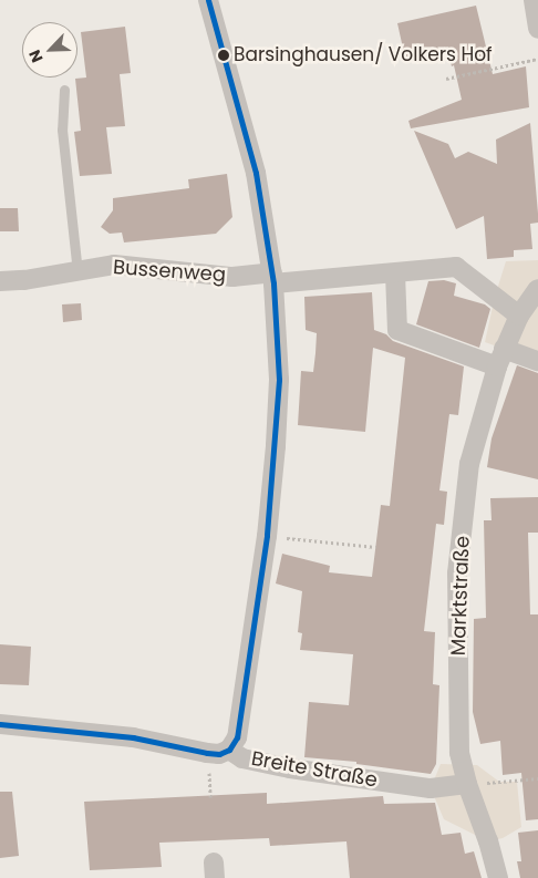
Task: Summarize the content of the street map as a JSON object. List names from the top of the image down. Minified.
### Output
{"streets":{"street":["Bussenweg","Marktstraße","Breite Straße"]},"crossings":[["Bussenweg","Marktstraße"],["Marktstraße","Breite Straße"]],"places":["Barsinghausen/ Volkers Hof"],"north":"bottom left"}
